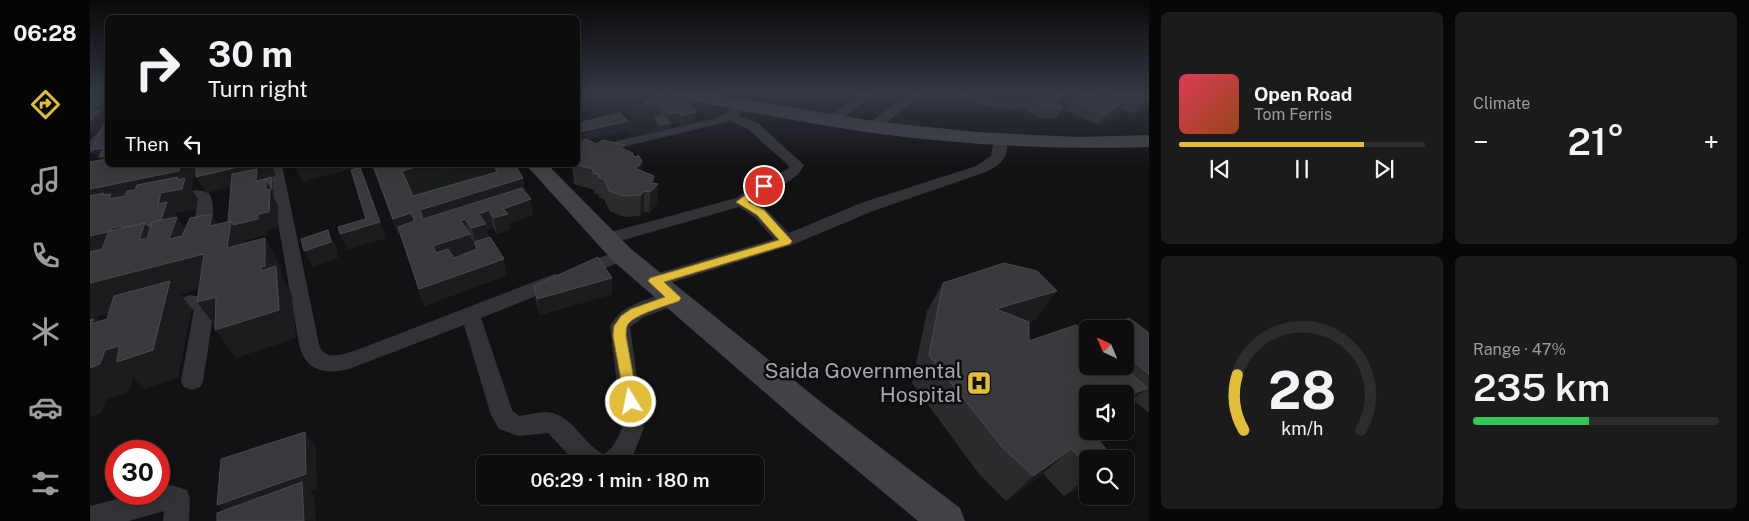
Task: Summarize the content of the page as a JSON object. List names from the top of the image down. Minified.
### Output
{"places":{"hospital":["Saida Governmental Hospital"]},"north":"top left","page":{"tabs":"06:28","tile":["Climate",["Range · 47%","235 km"]],"turn":["30 m","Turn right"],"song":["Open Road","Tom Ferris"],"then":"Then","heat":["−","21°","+"],"limit":"30","trip":"06:29 · 1 min · 180 m","gauge":["28","km/h"]}}
